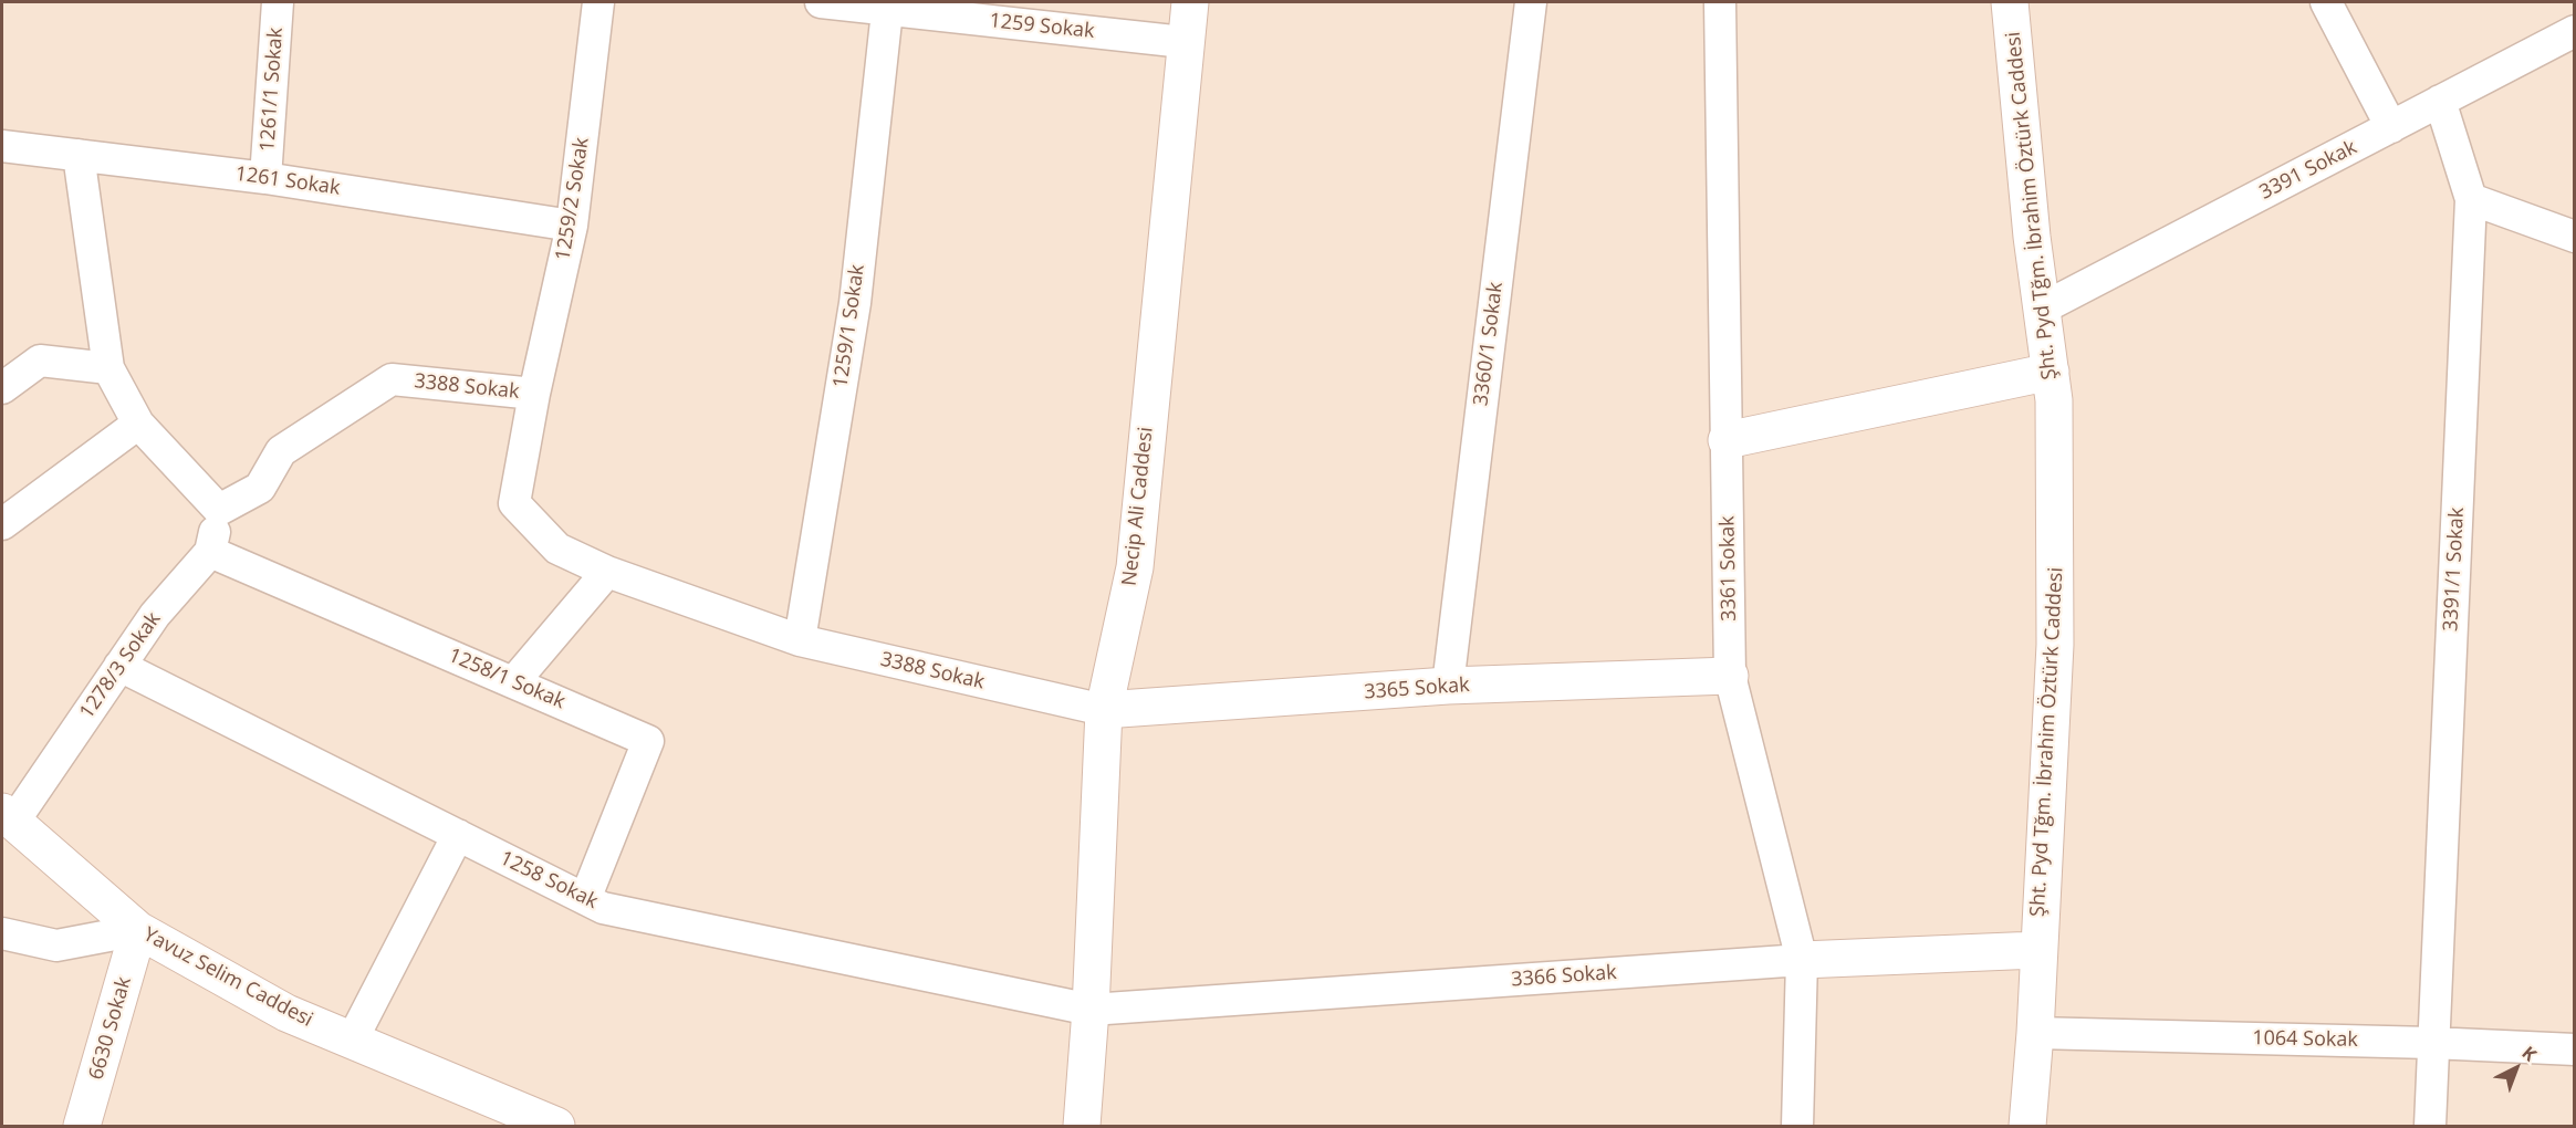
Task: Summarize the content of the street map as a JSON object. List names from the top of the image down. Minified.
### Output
{"streets":{"street":["1259 Sokak","1261/1 Sokak","3391 Sokak","1261 Sokak","1259/2 Sokak","Şht. Pyd Tğm. İbrahim Öztürk Caddesi","1259/1 Sokak","3360/1 Sokak","3388 Sokak","Necip Ali Caddesi","3361 Sokak","3391/1 Sokak","1278/3 Sokak","1258/1 Sokak","3365 Sokak","1258 Sokak","3366 Sokak","Yavuz Selim Caddesi","6630 Sokak","1064 Sokak"]},"crossings":[["1259 Sokak","1259/1 Sokak"],["1259 Sokak","Necip Ali Caddesi"],["1261/1 Sokak","1261 Sokak"],["3391 Sokak","Şht. Pyd Tğm. İbrahim Öztürk Caddesi"],["3391 Sokak","3391/1 Sokak"],["1261 Sokak","1259/2 Sokak"],["1259/2 Sokak","3388 Sokak"],["Şht. Pyd Tğm. İbrahim Öztürk Caddesi","3366 Sokak"],["Şht. Pyd Tğm. İbrahim Öztürk Caddesi","1064 Sokak"],["1259/1 Sokak","3388 Sokak"],["3360/1 Sokak","3365 Sokak"],["3388 Sokak","Necip Ali Caddesi"],["3388 Sokak","1278/3 Sokak"],["3388 Sokak","3365 Sokak"],["Necip Ali Caddesi","3365 Sokak"],["Necip Ali Caddesi","1258 Sokak"],["Necip Ali Caddesi","3366 Sokak"],["3361 Sokak","3365 Sokak"],["3361 Sokak","3366 Sokak"],["3391/1 Sokak","1064 Sokak"],["1278/3 Sokak","1258/1 Sokak"],["1278/3 Sokak","1258 Sokak"],["1278/3 Sokak","Yavuz Selim Caddesi"],["1258/1 Sokak","1258 Sokak"],["1258 Sokak","3366 Sokak"],["Yavuz Selim Caddesi","6630 Sokak"]],"north":"top right"}
